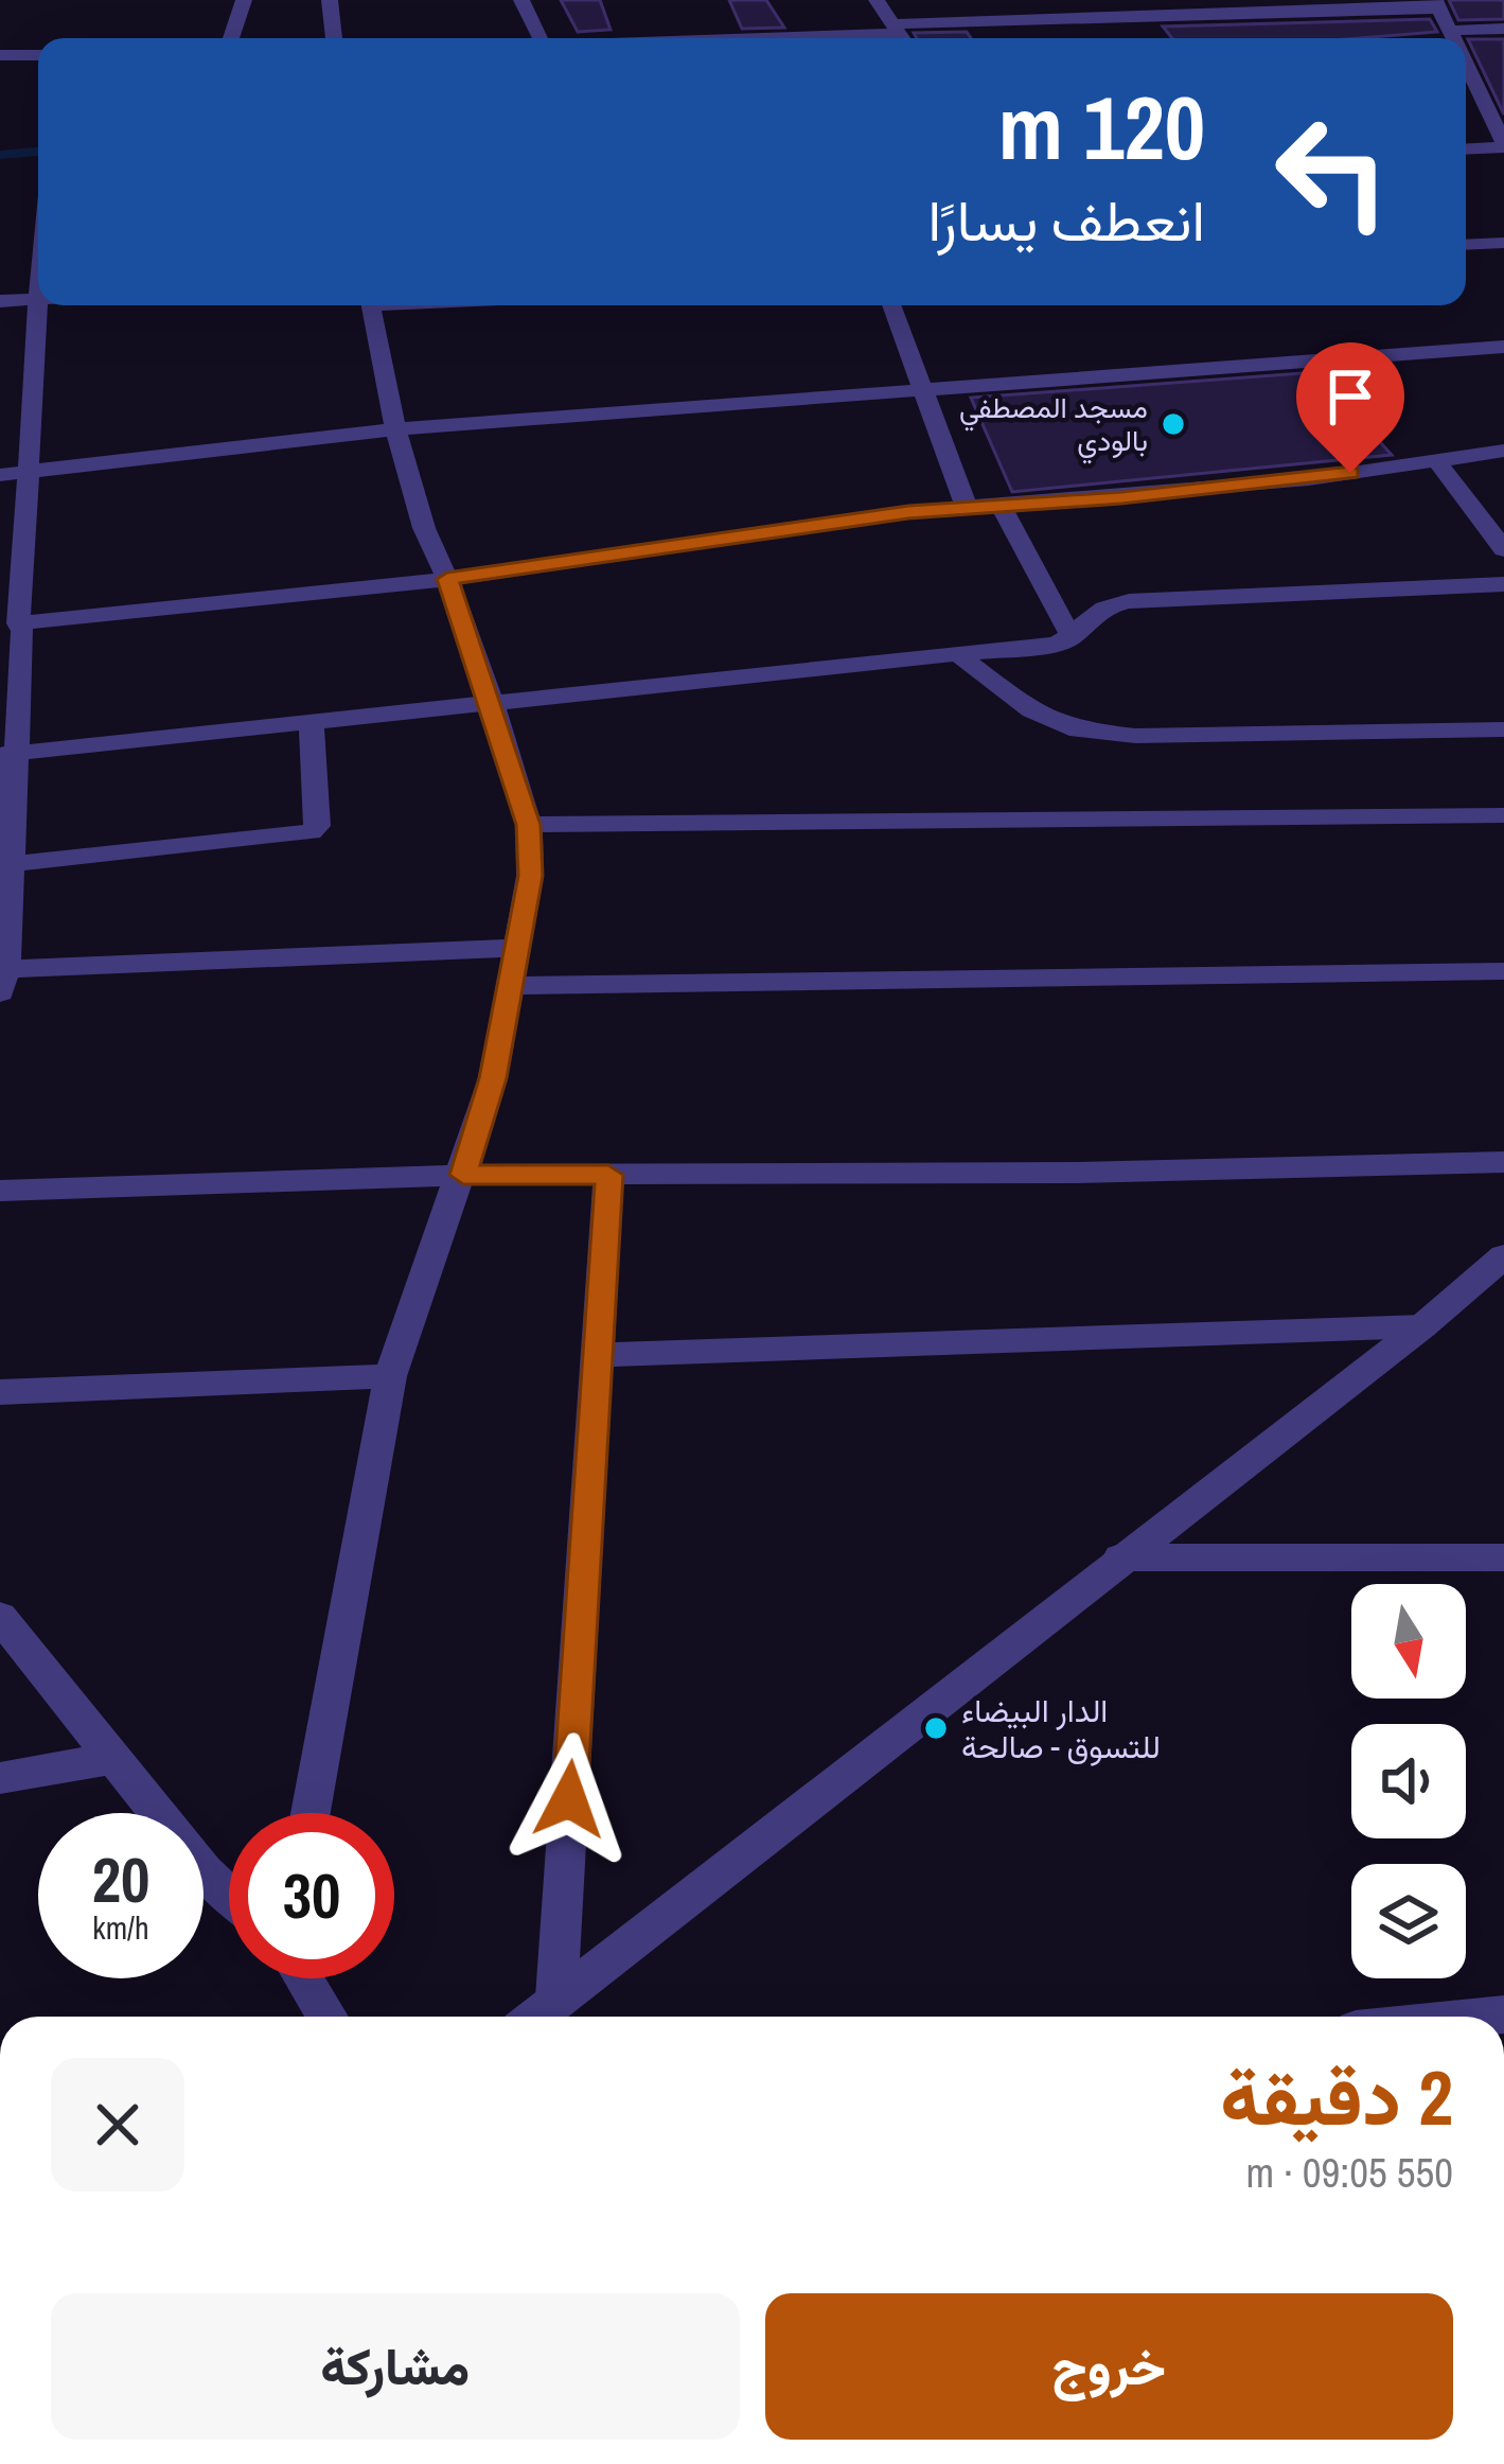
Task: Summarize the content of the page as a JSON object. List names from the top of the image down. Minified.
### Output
{"places":["مسجد المصطفي بالودي","الدار البيضاء للتسوق - صالحة"],"north":"bottom","page":{"turn":["120 m","انعطف يسارًا"],"speed":"20 km/h","limit":"30","heading":["2 دقيقة","550 m · 09:05"],"buttons":["خروج","مشاركة"]}}
